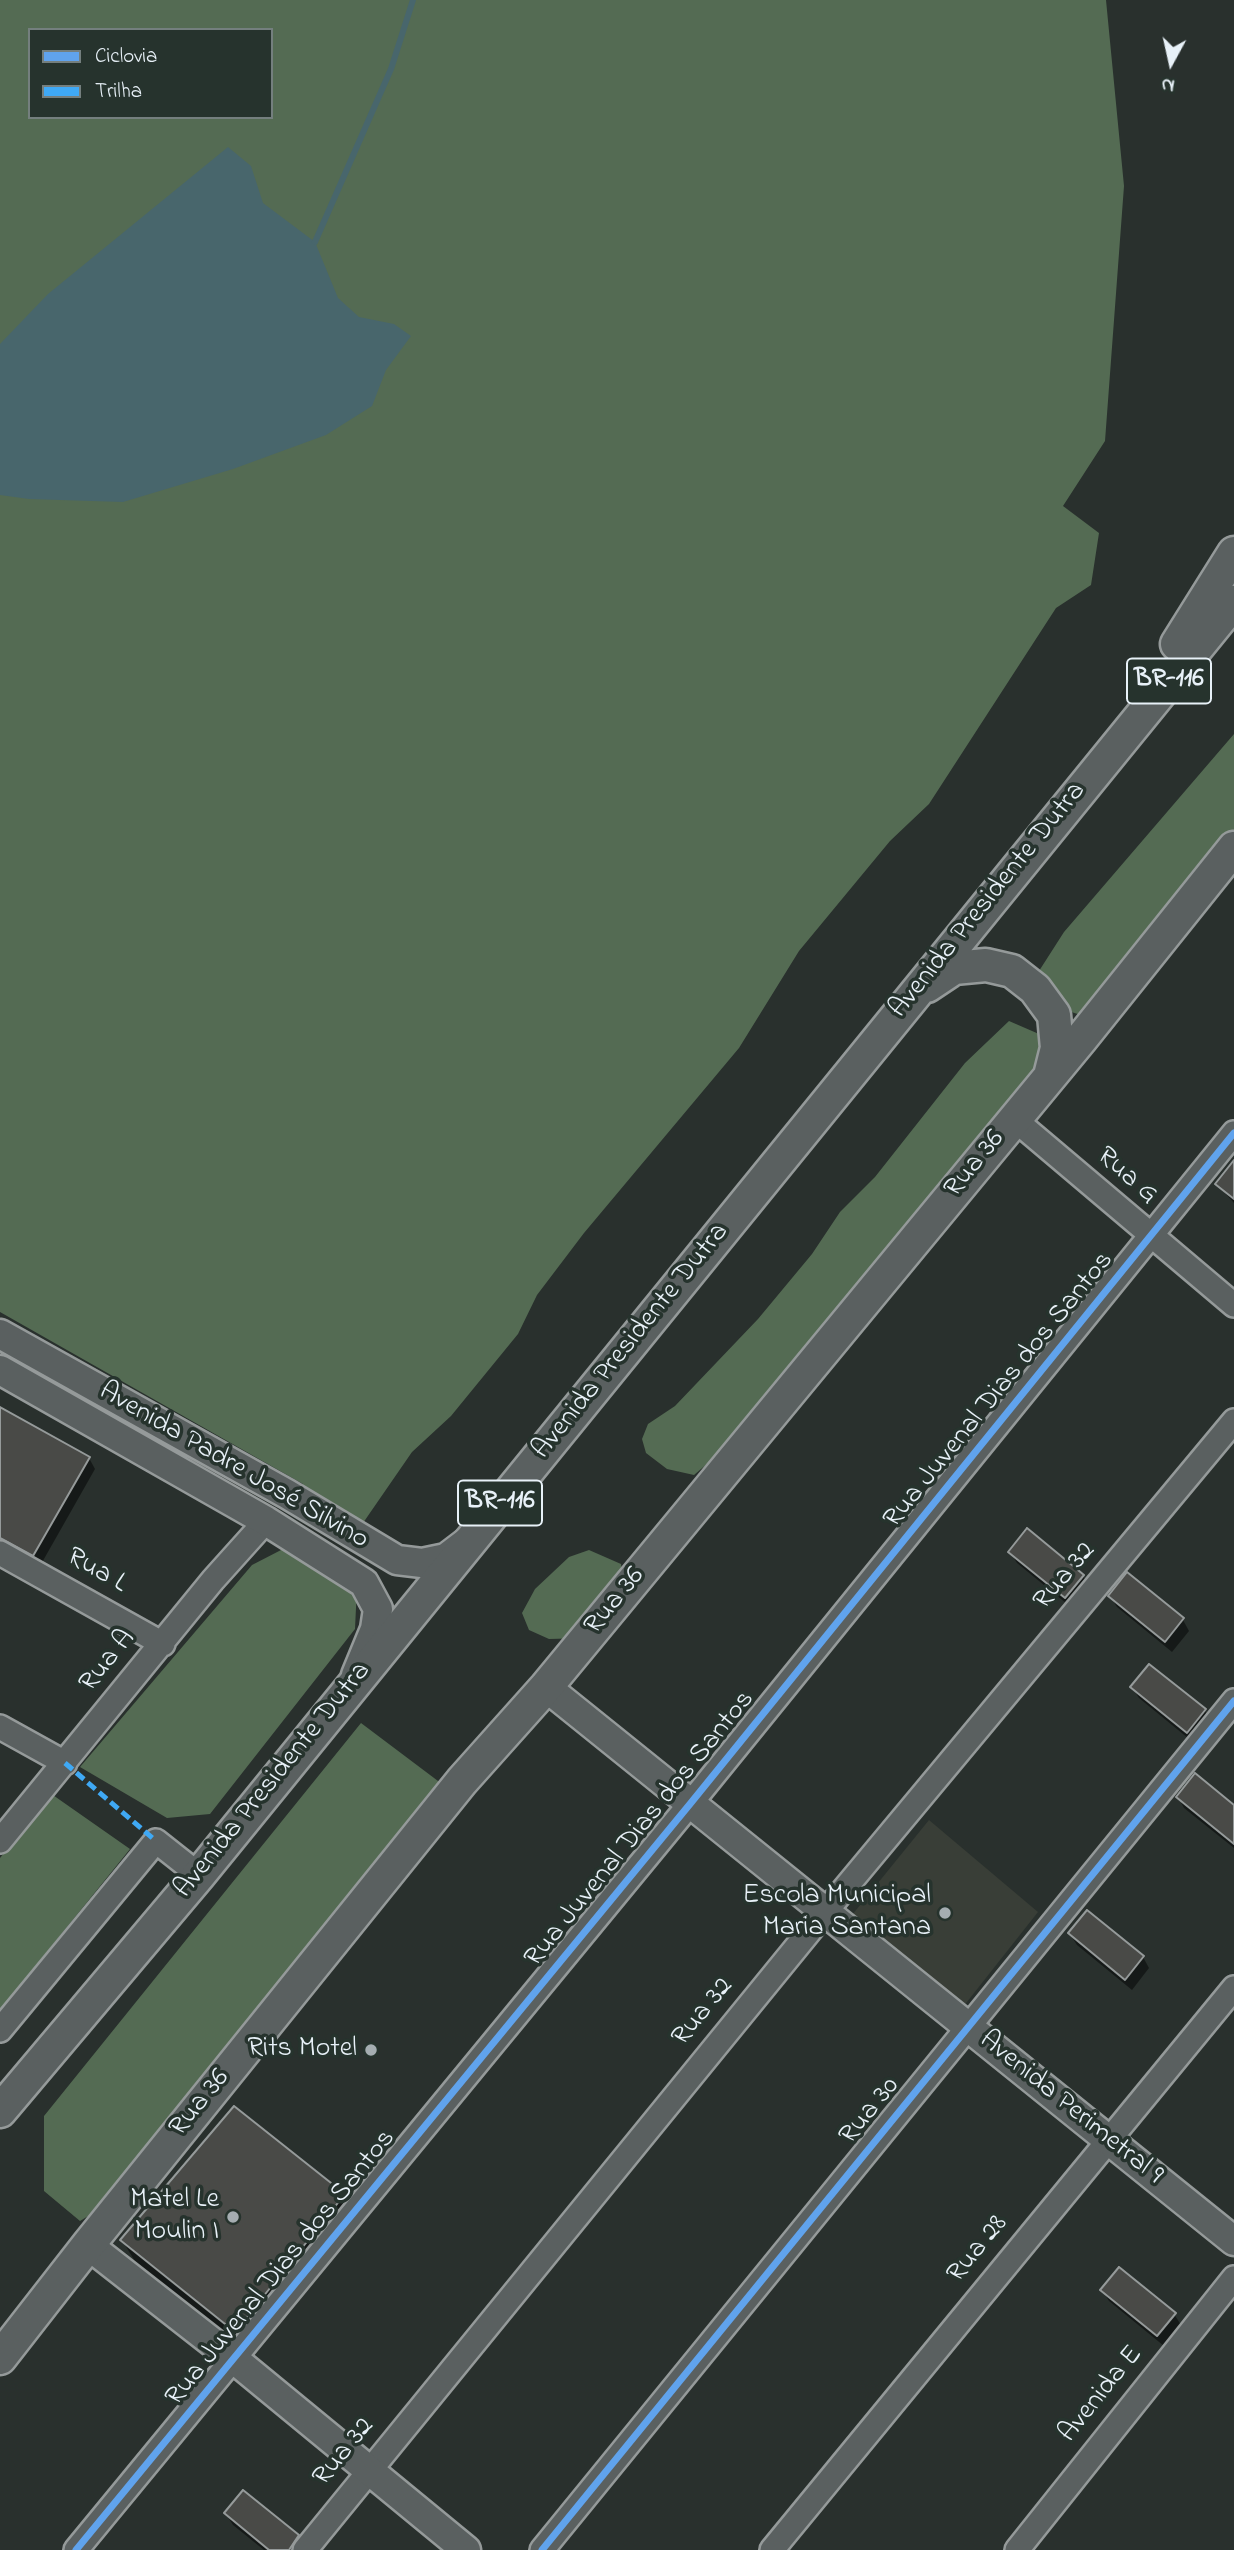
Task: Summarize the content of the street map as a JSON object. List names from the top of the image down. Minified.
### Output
{"streets":{"highway":["BR-116","Avenida Presidente Dutra","Rua 36"],"main road":["Avenida Padre José Silvino","Avenida Perimetral 9"],"street":["Rua G","Rua Juvenal Dias dos Santos","Rua L","Rua 32","Rua A","Rua 30","Rua 28","Avenida E"]},"crossings":[["Avenida Presidente Dutra","Avenida Padre José Silvino"],["Rua 36","Rua G"],["Rua 36","Avenida Perimetral 9"],["Rua G","Rua Juvenal Dias dos Santos"],["Rua Juvenal Dias dos Santos","Avenida Perimetral 9"],["Avenida Padre José Silvino","Rua A"],["Rua L","Rua A"],["Rua 32","Avenida Perimetral 9"],["Avenida Perimetral 9","Rua 30"],["Avenida Perimetral 9","Rua 28"]],"places":["Escola Municipal Maria Santana","Rits Motel","Matel Le Moulin I"],"legend":["Ciclovia","Trilha"],"north":"bottom"}
